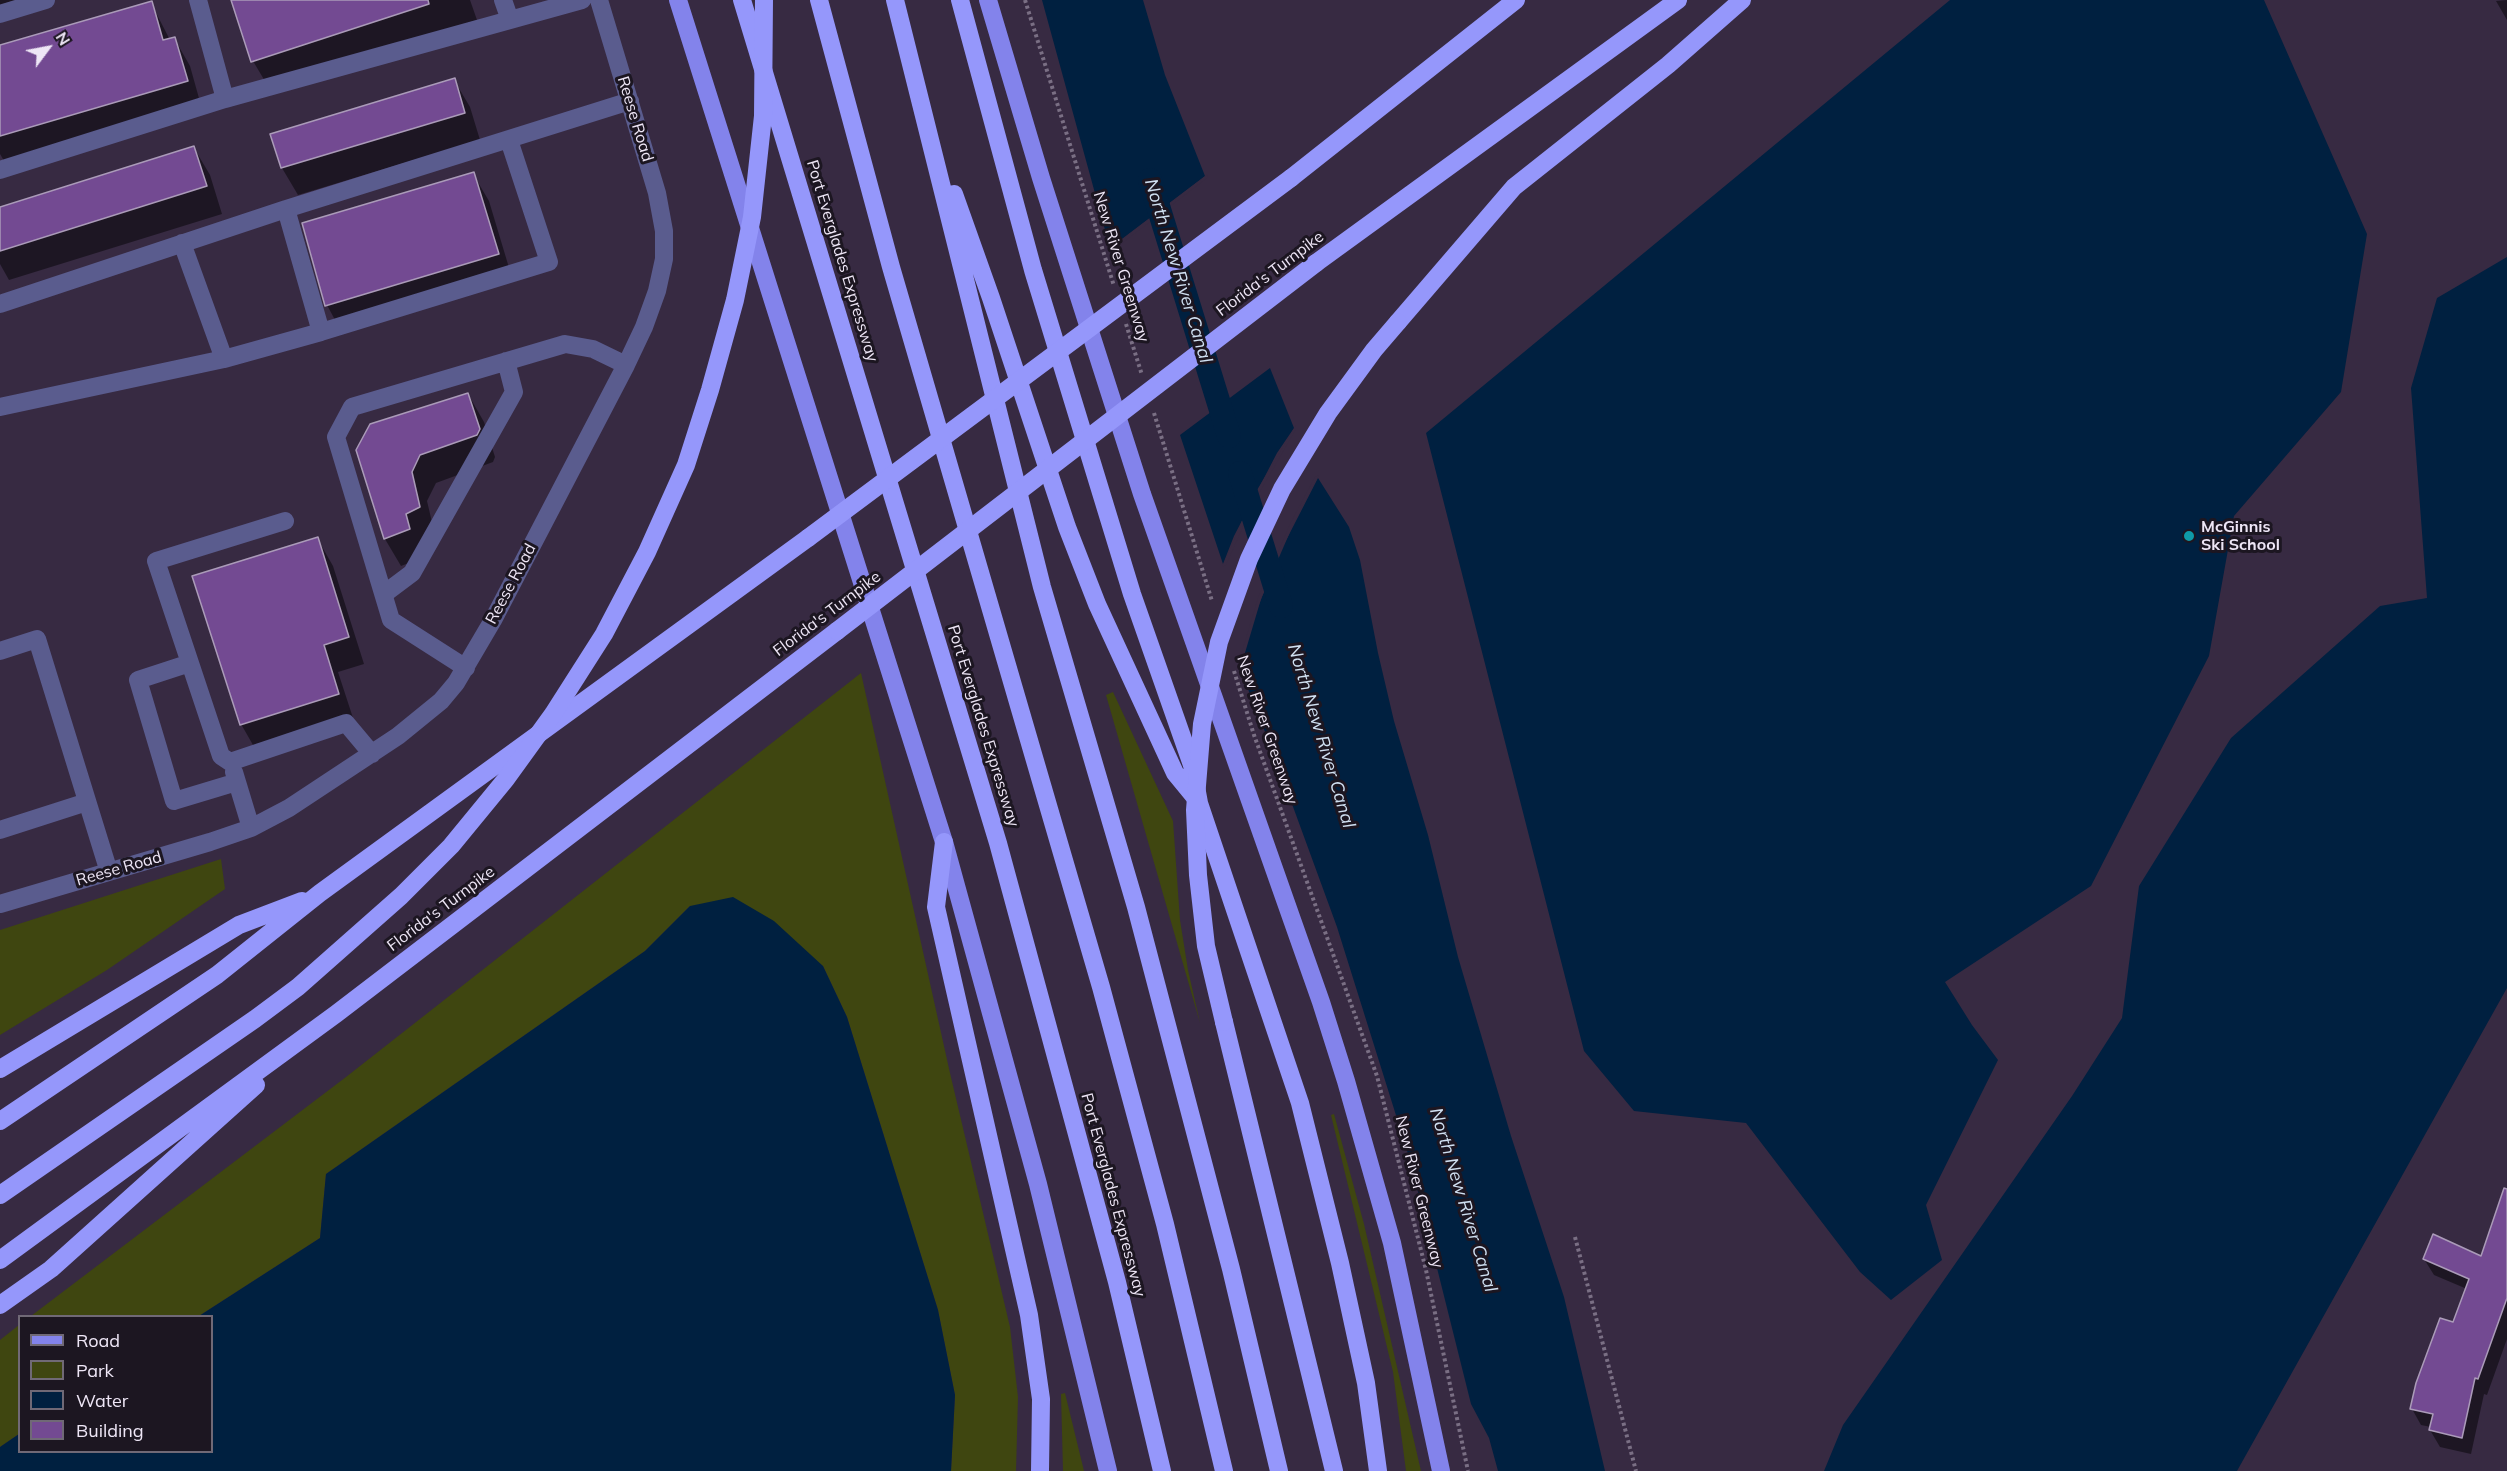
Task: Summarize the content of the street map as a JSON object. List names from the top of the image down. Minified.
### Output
{"streets":{"highway":["Port Everglades Expressway","Florida's Turnpike"],"street":["Reese Road"],"path":["New River Greenway"]},"water":["North New River Canal"],"places":["McGinnis Ski School"],"legend":["Road","Park","Water","Building"],"north":"top right"}
